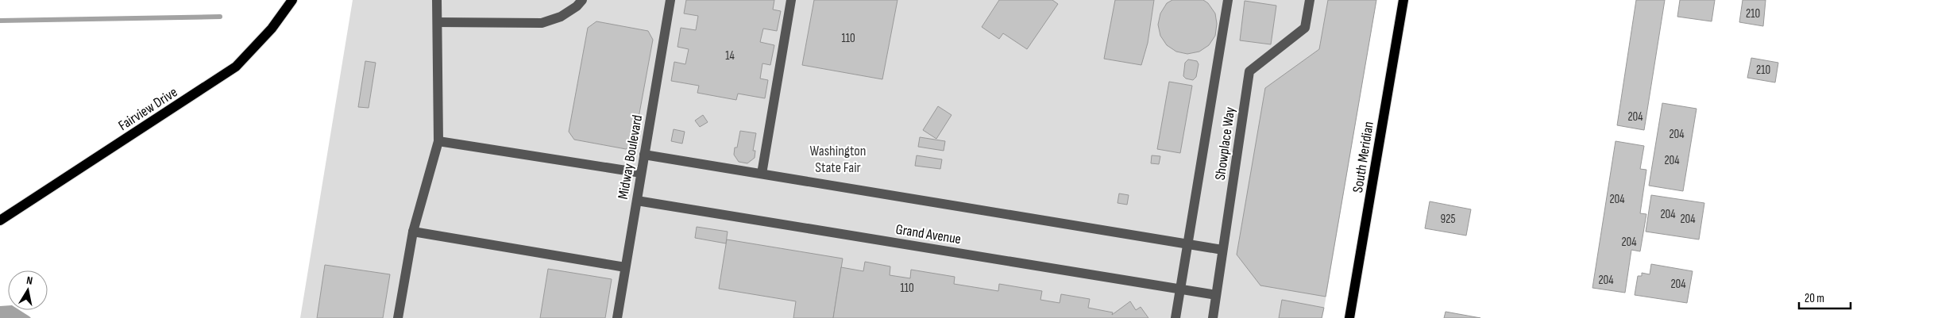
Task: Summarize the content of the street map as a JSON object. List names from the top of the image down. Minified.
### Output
{"streets":{"main road":["Fairview Drive","South Meridian"],"street":["Showplace Way","Midway Boulevard","Grand Avenue"]},"crossings":[["Showplace Way","Grand Avenue"],["Midway Boulevard","Grand Avenue"]],"parks":["Washington State Fair"],"house_numbers":["210","110","14","210","204","204","204","204","204","925","204","204","204","204","110"],"scale_bar":"20 m","north":"top"}
